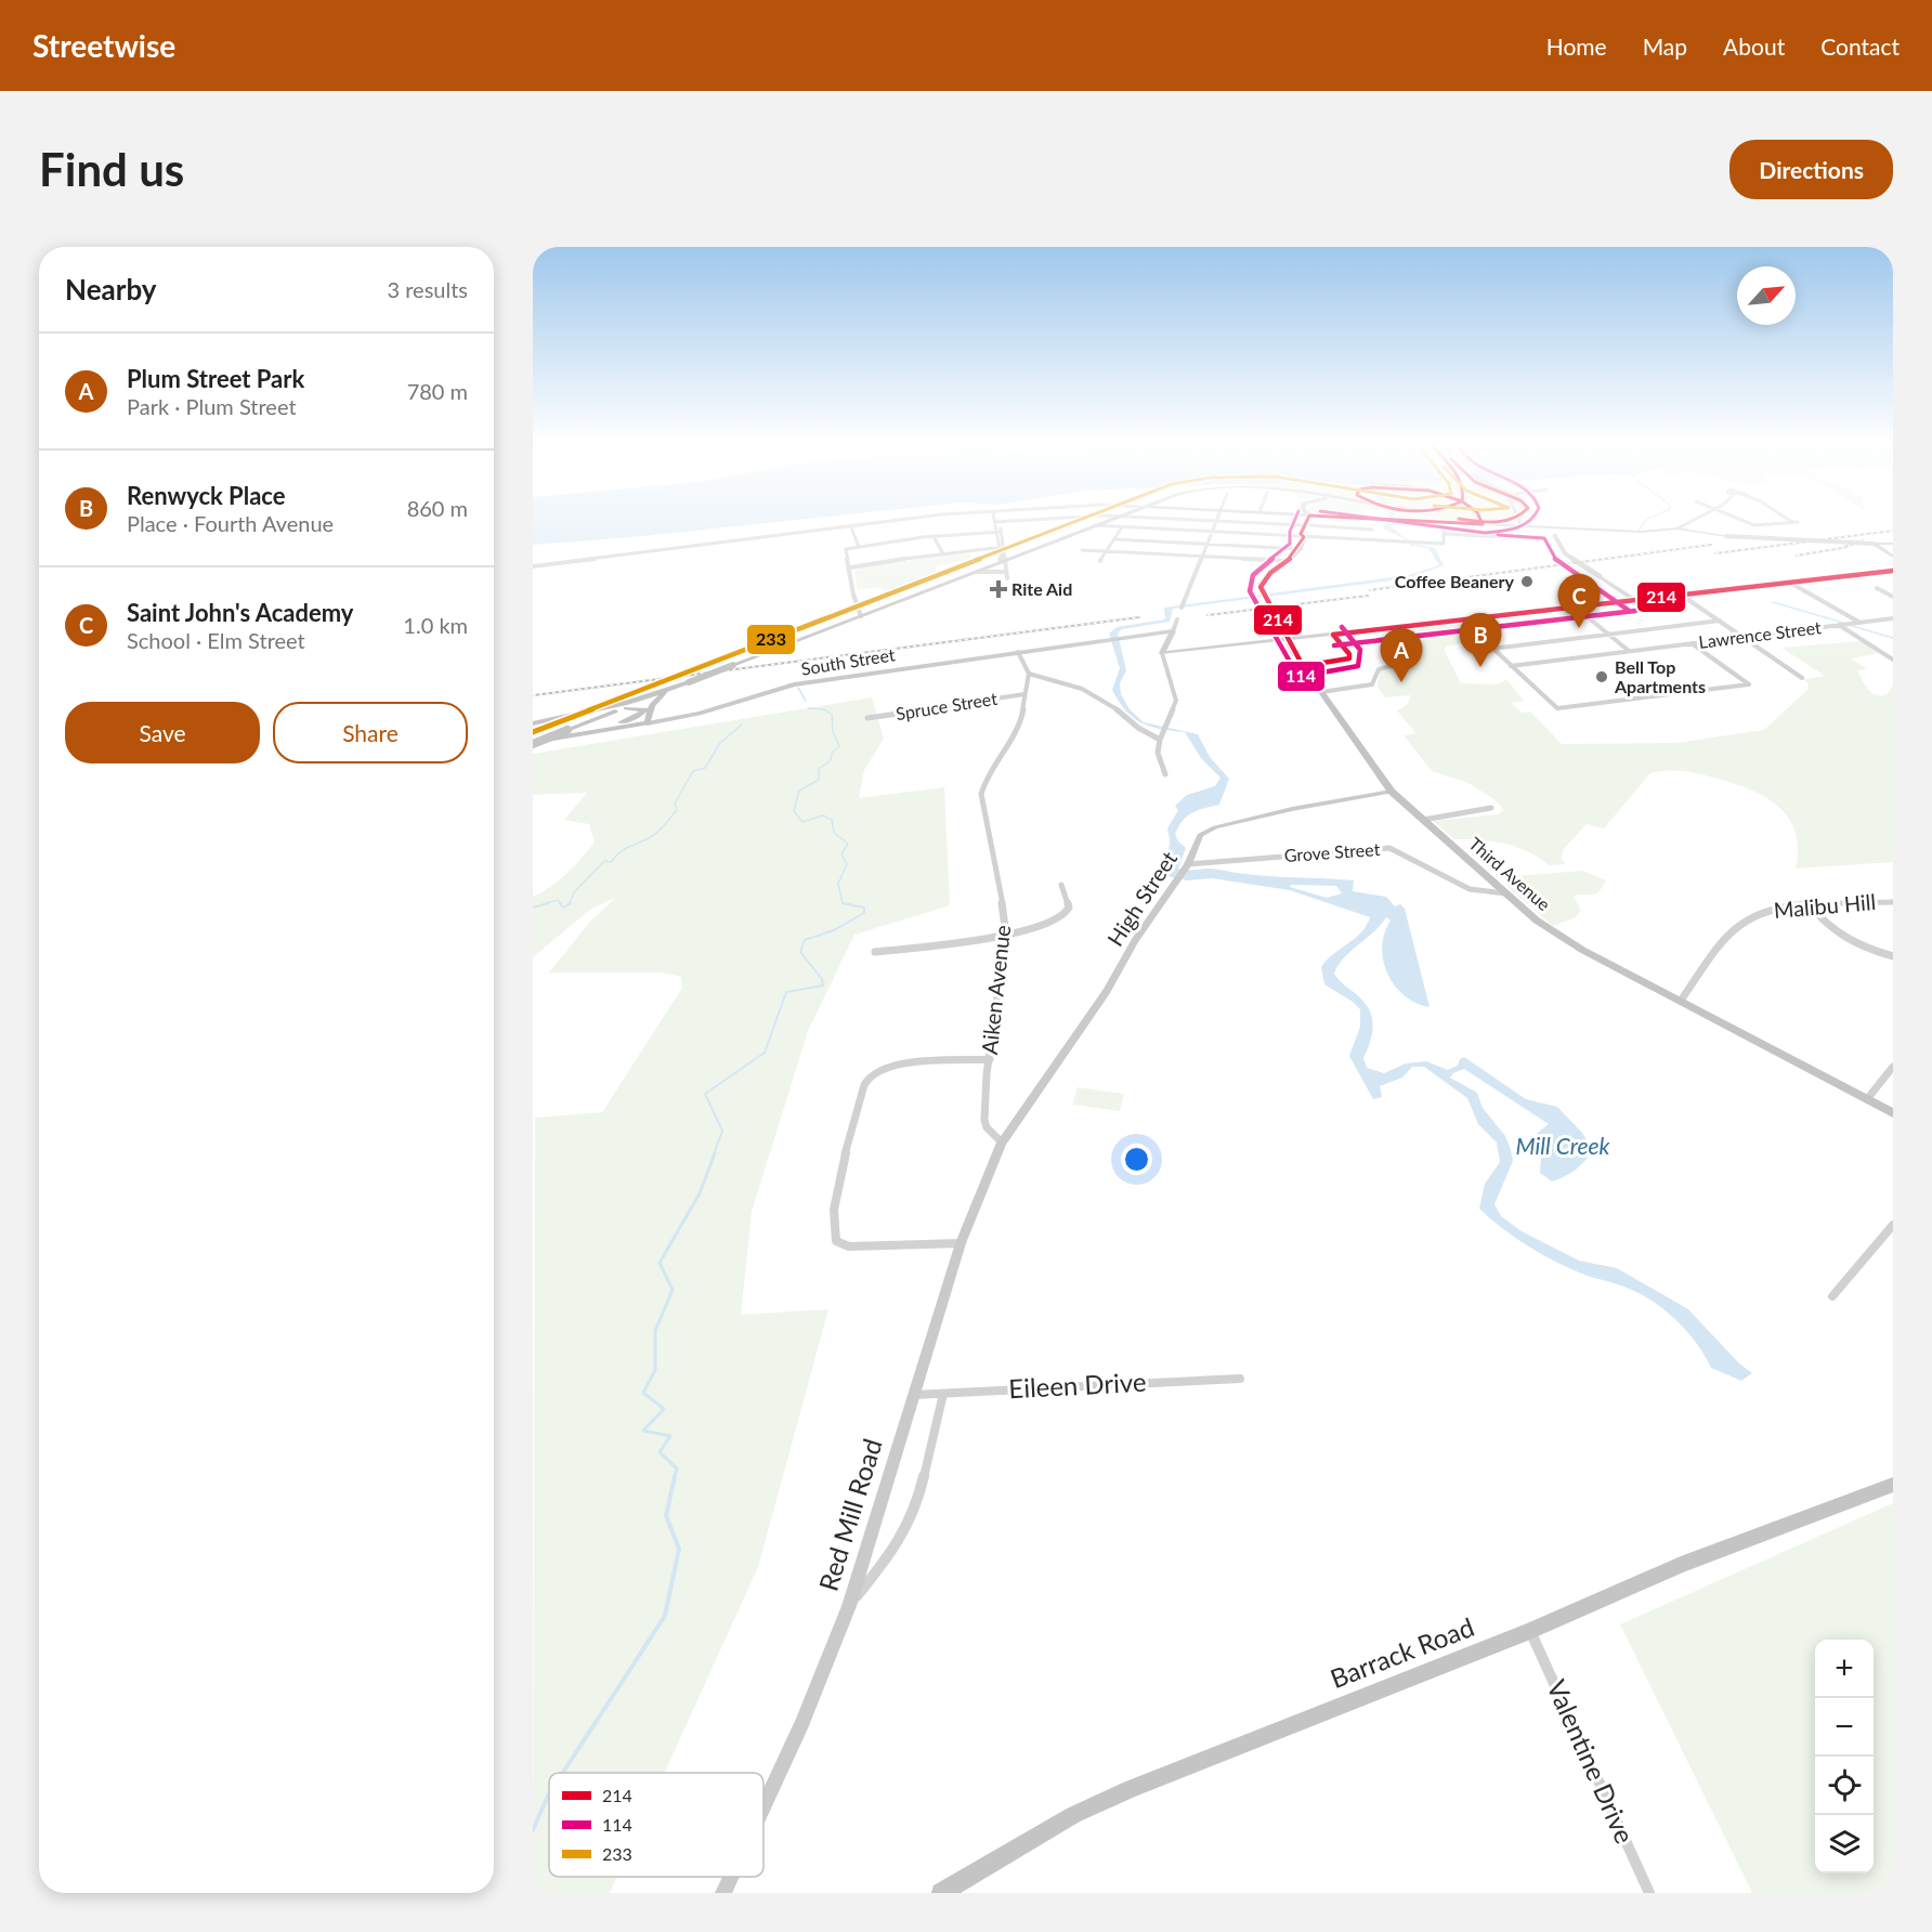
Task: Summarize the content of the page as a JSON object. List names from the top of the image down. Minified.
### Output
{"streets":{"main road":["South Street","Third Avenue","Barrack Road"],"street":["Lawrence Street","Spruce Street","Grove Street","High Street","Malibu Hill","Aiken Avenue","Eileen Drive","Red Mill Road","Valentine Drive"]},"crossings":[["Spruce Street","Aiken Avenue"],["Grove Street","Third Avenue"],["Grove Street","High Street"],["Third Avenue","High Street"],["Third Avenue","Malibu Hill"],["High Street","Aiken Avenue"],["High Street","Red Mill Road"],["Aiken Avenue","Red Mill Road"],["Eileen Drive","Red Mill Road"],["Barrack Road","Valentine Drive"]],"water":["Mill Creek"],"places":{"other":["Coffee Beanery","Bell Top Apartments"],"health":["Rite Aid"]},"lines":["transit line 214","transit line 114","transit line 233"],"legend":["214","114","233"],"north":"top right","page":{"header":"Streetwise","nav":["Home","Map","About","Contact"],"buttons":["Directions",["Save","Share"]],"title":"Find us","heading":["Nearby","3 results"],"list":[{"mark":"A","name":"Plum Street Park","note":"Park · Plum Street","value":"780 m"},{"mark":"B","name":"Renwyck Place","note":"Place · Fourth Avenue","value":"860 m"},{"mark":"C","name":"Saint John's Academy","note":"School · Elm Street","value":"1.0 km"}],"pins":["C","B","A"],"map_buttons":["+","−"]}}
